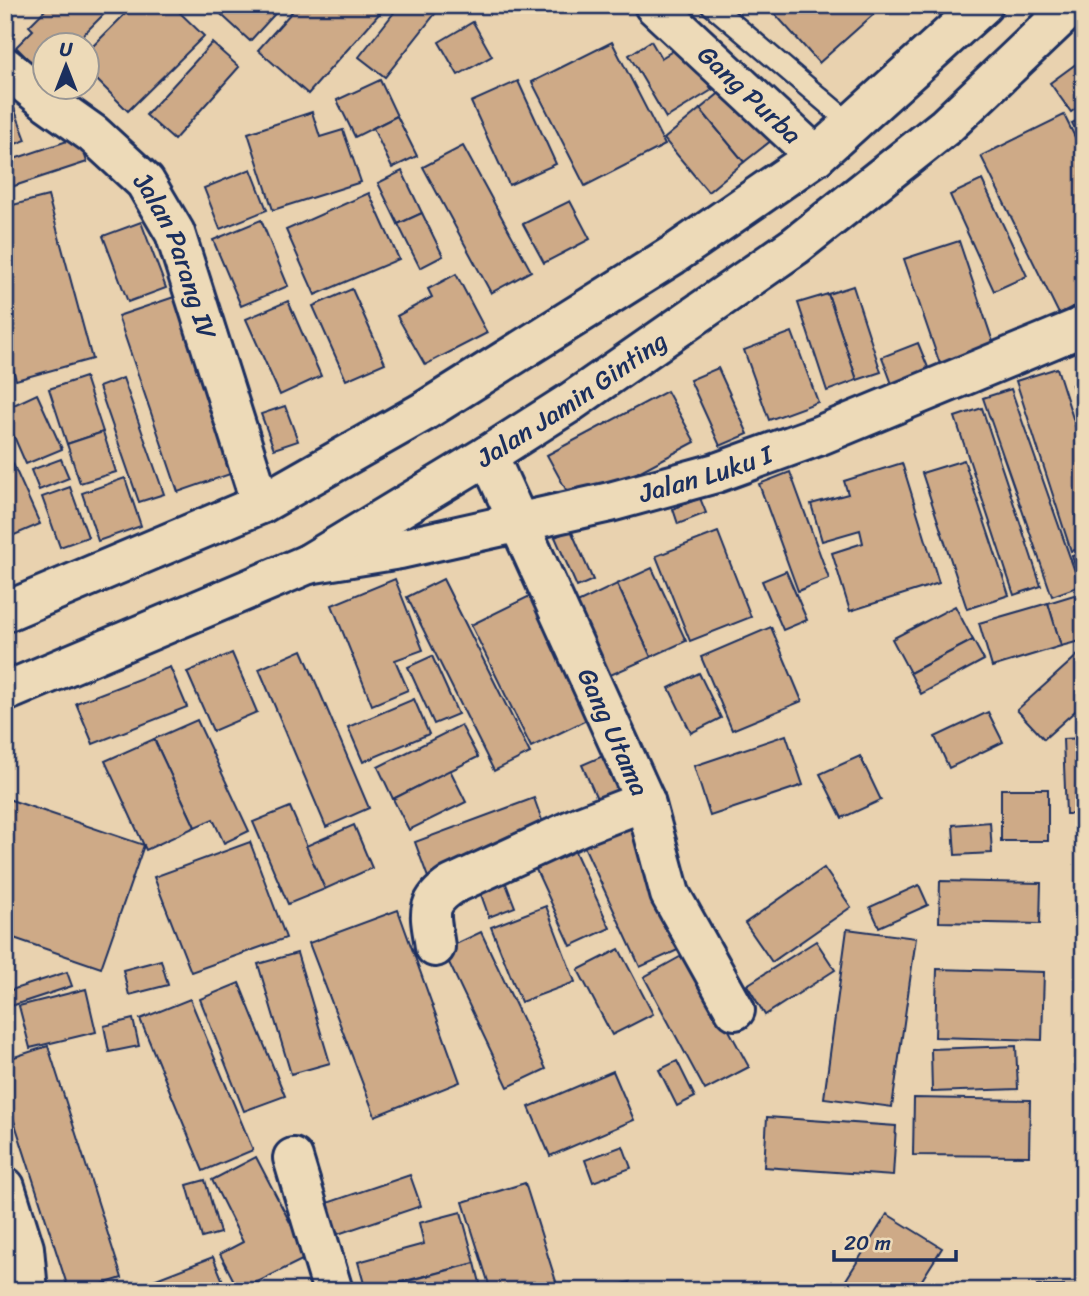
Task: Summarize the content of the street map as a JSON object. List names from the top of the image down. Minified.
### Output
{"streets":{"main road":["Gang Purba","Jalan Parang IV","Jalan Jamin Ginting","Jalan Luku I","Gang Utama"]},"crossings":[["Jalan Jamin Ginting","Jalan Luku I"],["Jalan Jamin Ginting","Gang Utama"],["Jalan Luku I","Gang Utama"]],"scale_bar":"20 m","north":"top"}
